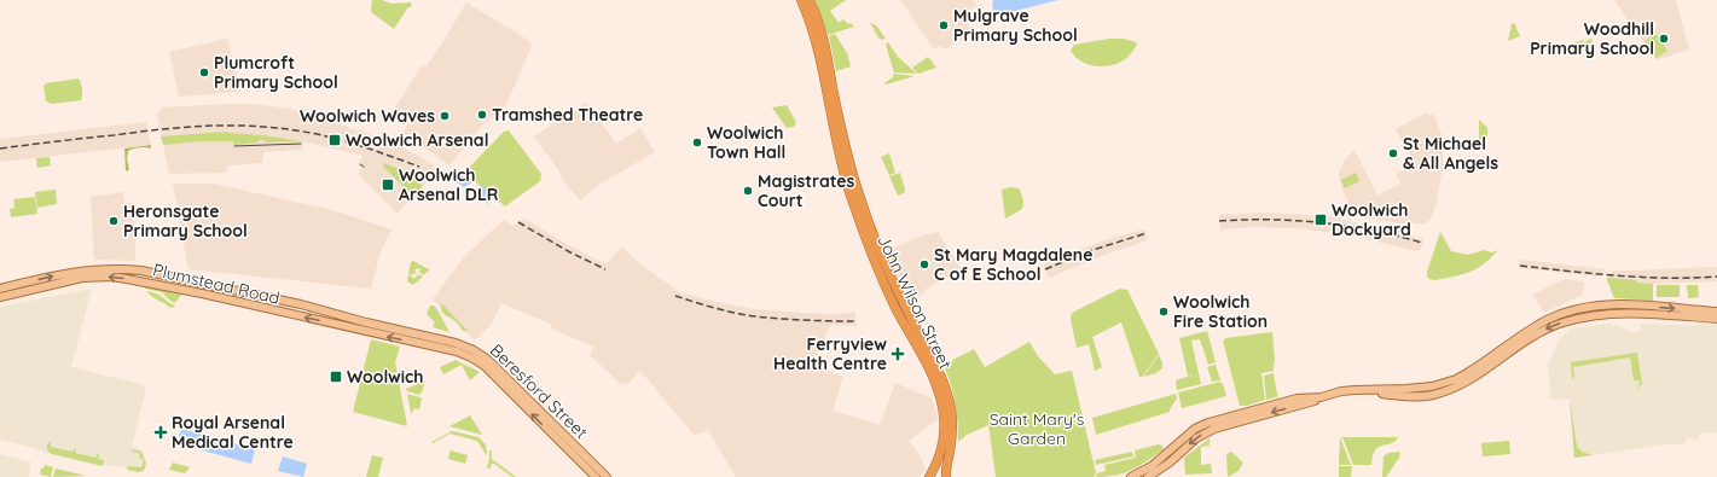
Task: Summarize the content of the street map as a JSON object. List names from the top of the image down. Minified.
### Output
{"streets":{"highway":["John Wilson Street"],"main road":["Plumstead Road","Beresford Street"]},"crossings":[["Plumstead Road","Beresford Street"]],"parks":["Saint Mary's Garden"],"places":{"other":["Mulgrave Primary School","Woodhill Primary School","Plumcroft Primary School","Tramshed Theatre","Woolwich Waves","Woolwich Town Hall","St Michael & All Angels","Magistrates Court","Heronsgate Primary School","St Mary Magdalene C of E School","Woolwich Fire Station"],"transit":["Woolwich Arsenal","Woolwich Arsenal DLR","Woolwich Dockyard","Woolwich"],"health":["Ferryview Health Centre","Royal Arsenal Medical Centre"]}}
